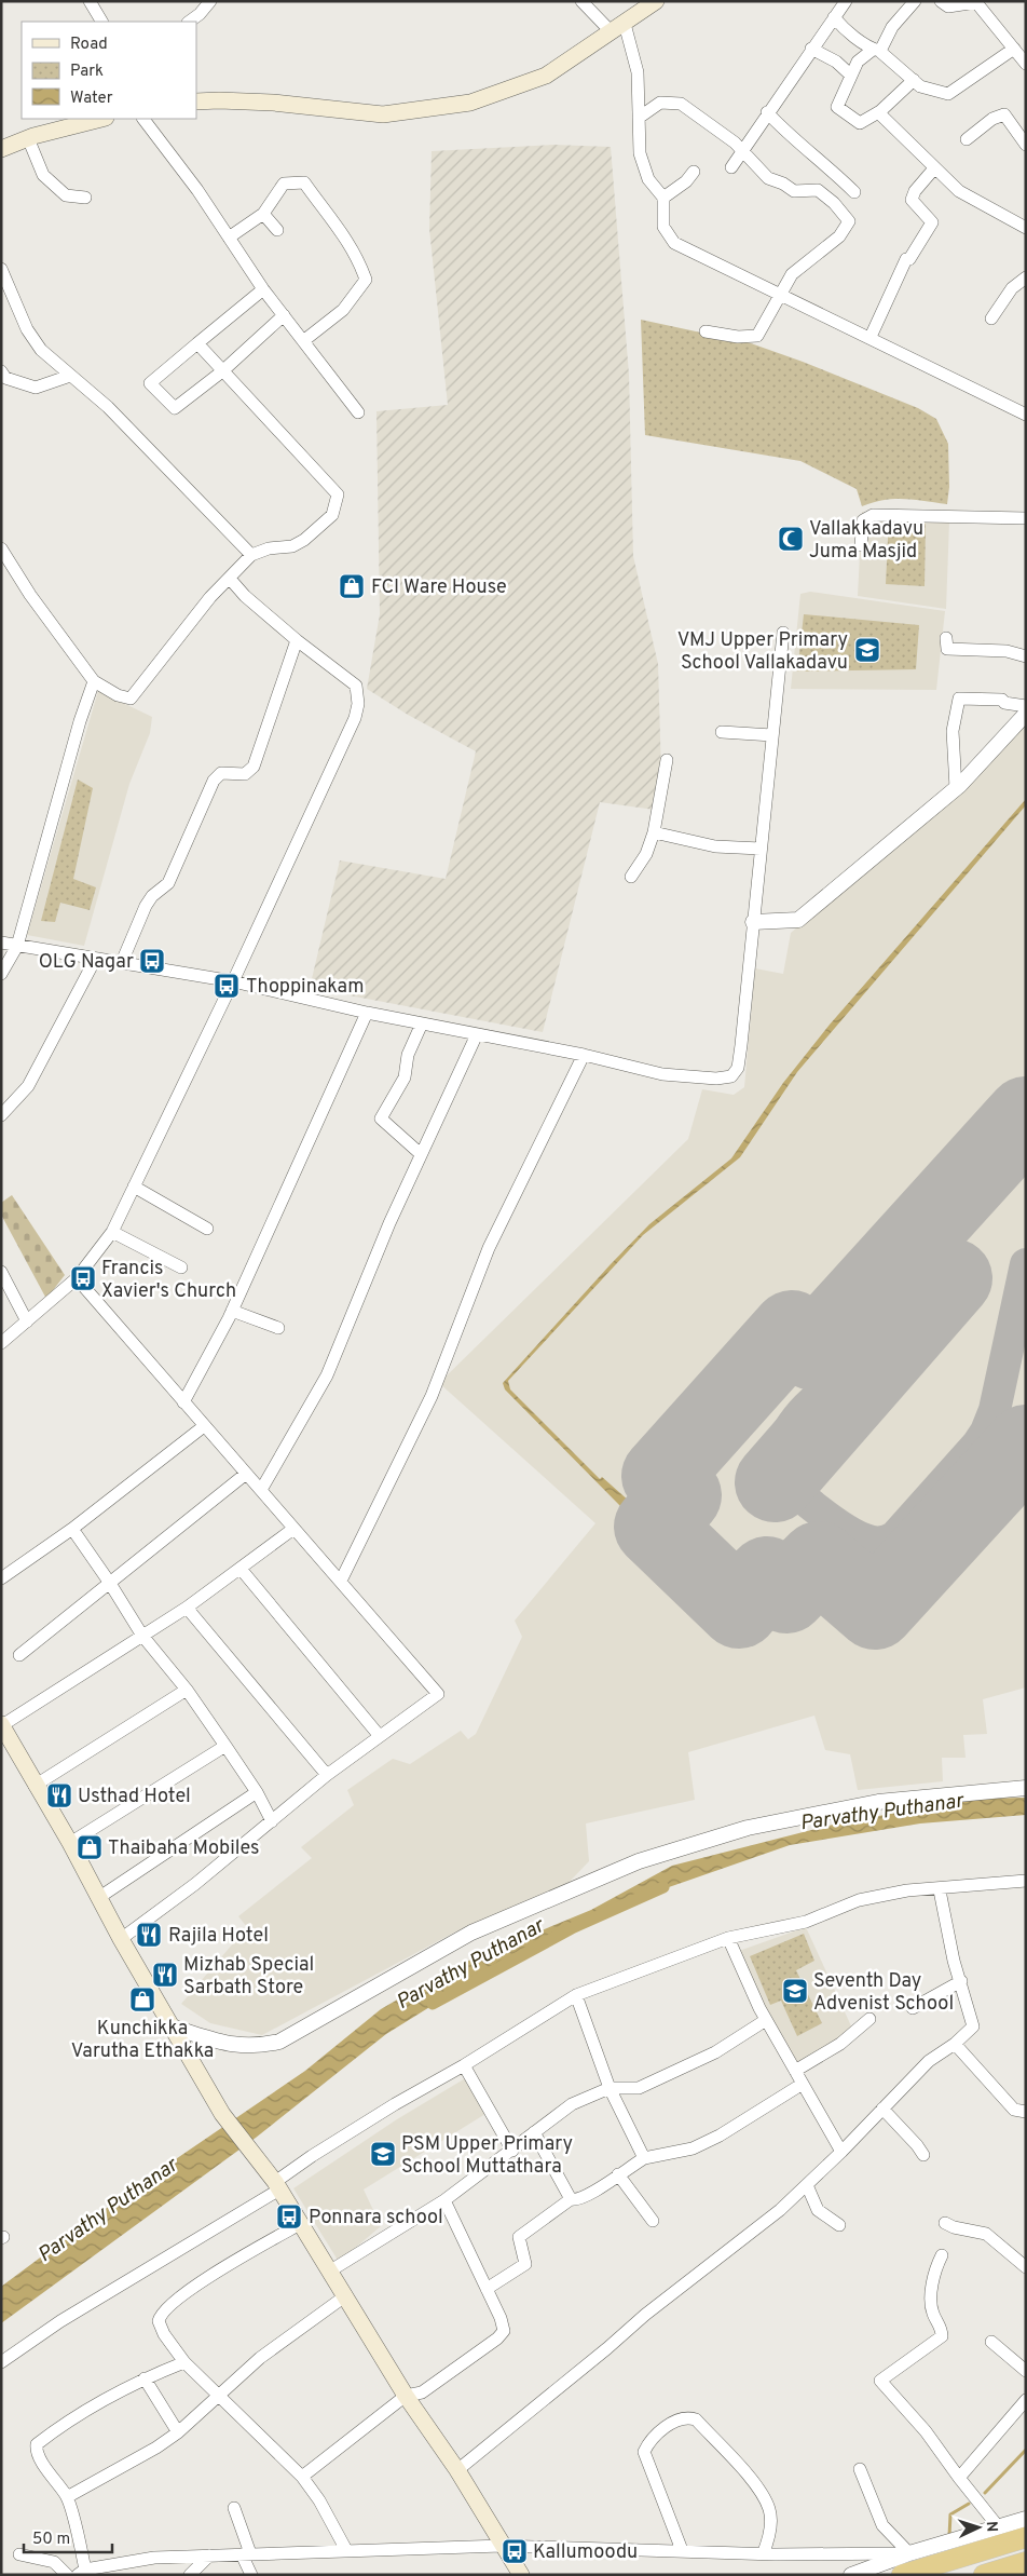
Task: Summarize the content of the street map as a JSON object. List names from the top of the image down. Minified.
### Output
{"water":["Parvathy Puthanar"],"places":{"mosque":["Vallakkadavu Juma Masjid"],"shop":["FCI Ware House","Thaibaha Mobiles","Kunchikka Varutha Ethakka"],"school or university":["VMJ Upper Primary School Vallakadavu","Seventh Day Advenist School","PSM Upper Primary School Muttathara"],"bus stop":["OLG Nagar","Thoppinakam","Francis Xavier's Church","Ponnara school","Kallumoodu"],"restaurant":["Usthad Hotel","Rajila Hotel","Mizhab Special Sarbath Store"]},"legend":["Road","Park","Water"],"scale_bar":"50 m","north":"right"}
